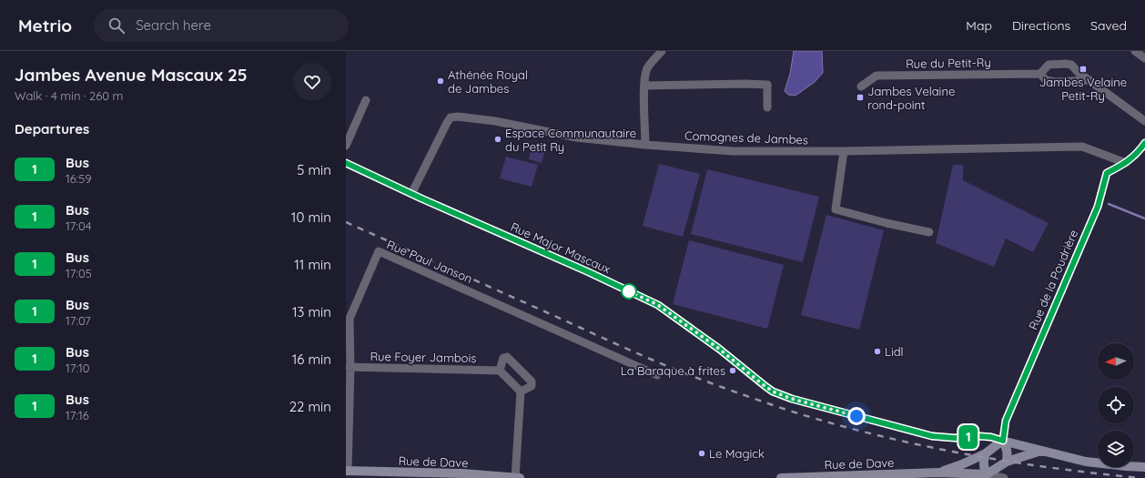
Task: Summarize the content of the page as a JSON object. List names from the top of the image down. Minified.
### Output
{"streets":{"main road":["Rue de Dave"],"street":["Rue du Petit-Ry","Comognes de Jambes","Rue Major Mascaux","Rue Paul Janson","Rue de la Poudrière","Rue Foyer Jambois"]},"crossings":[["Comognes de Jambes","Rue Major Mascaux"],["Comognes de Jambes","Rue de la Poudrière"],["Rue Major Mascaux","Rue de la Poudrière"],["Rue Major Mascaux","Rue de Dave"],["Rue Paul Janson","Rue Foyer Jambois"],["Rue Paul Janson","Rue de Dave"],["Rue de la Poudrière","Rue de Dave"]],"places":{"transit":["Jambes Velaine Petit-Ry","Jambes Velaine rond-point"],"other":["Athénée Royal de Jambes","Espace Communautaire du Petit Ry","Lidl","La Baraque à frites","Le Magick"]},"lines":["bus line 1"],"north":"left","page":{"header":"Metrio","search":"Search here","nav":["Map","Directions","Saved"],"heading":[["Jambes Avenue Mascaux 25","Walk · 4 min · 260 m"],"Departures"],"on_map":"1","list":[{"mark":"1","name":"Bus","note":"16:59","value":"5 min"},{"mark":"1","name":"Bus","note":"17:04","value":"10 min"},{"mark":"1","name":"Bus","note":"17:05","value":"11 min"},{"mark":"1","name":"Bus","note":"17:07","value":"13 min"},{"mark":"1","name":"Bus","note":"17:10","value":"16 min"},{"mark":"1","name":"Bus","note":"17:16","value":"22 min"}]}}
